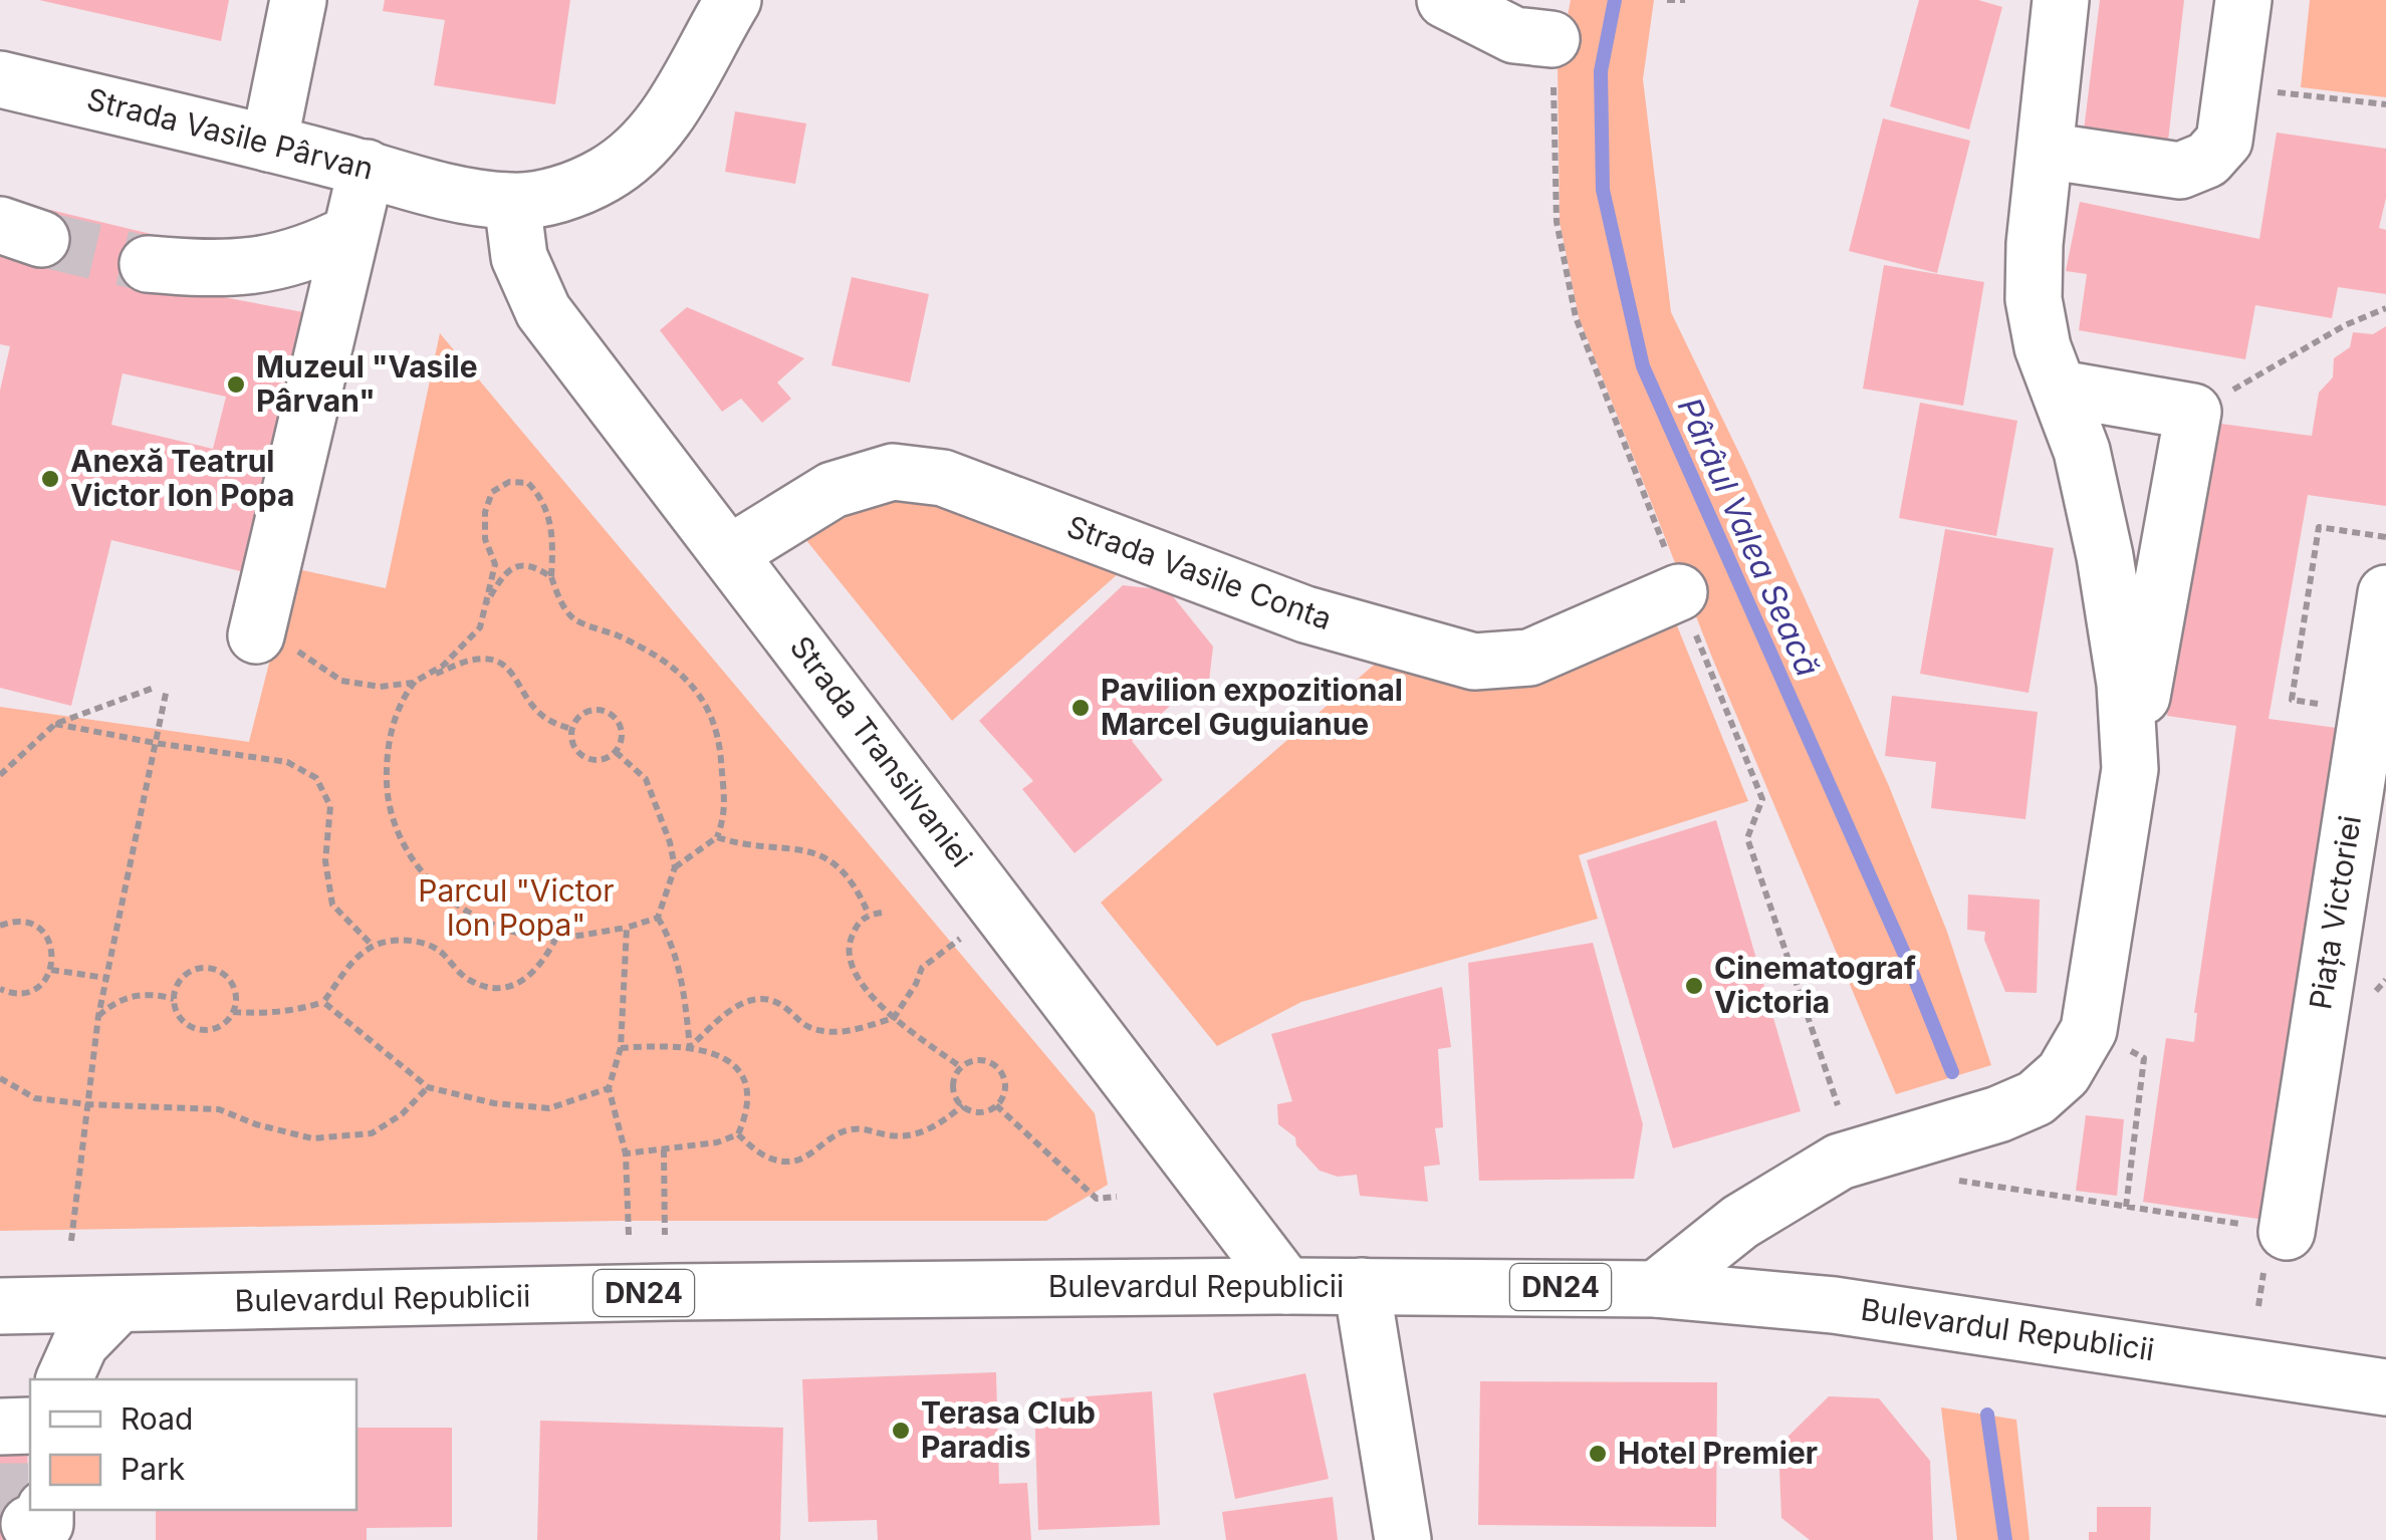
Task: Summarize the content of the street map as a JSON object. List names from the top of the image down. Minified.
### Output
{"streets":{"street":["Strada Vasile Pârvan","Strada Vasile Conta","Strada Transilvaniei","Piața Victoriei","Bulevardul Republicii","DN24"]},"crossings":[["Strada Vasile Pârvan","Strada Transilvaniei"],["Strada Vasile Conta","Strada Transilvaniei"],["Strada Transilvaniei","Bulevardul Republicii"]],"water":["Pârâul Valea Seacă"],"parks":["Parcul \"Victor Ion Popa\""],"places":["Muzeul \"Vasile Pârvan\"","Anexă Teatrul Victor Ion Popa","Pavilion expozitional Marcel Guguianue","Cinematograf Victoria","Terasa Club Paradis","Hotel Premier"],"legend":["Road","Park"]}
